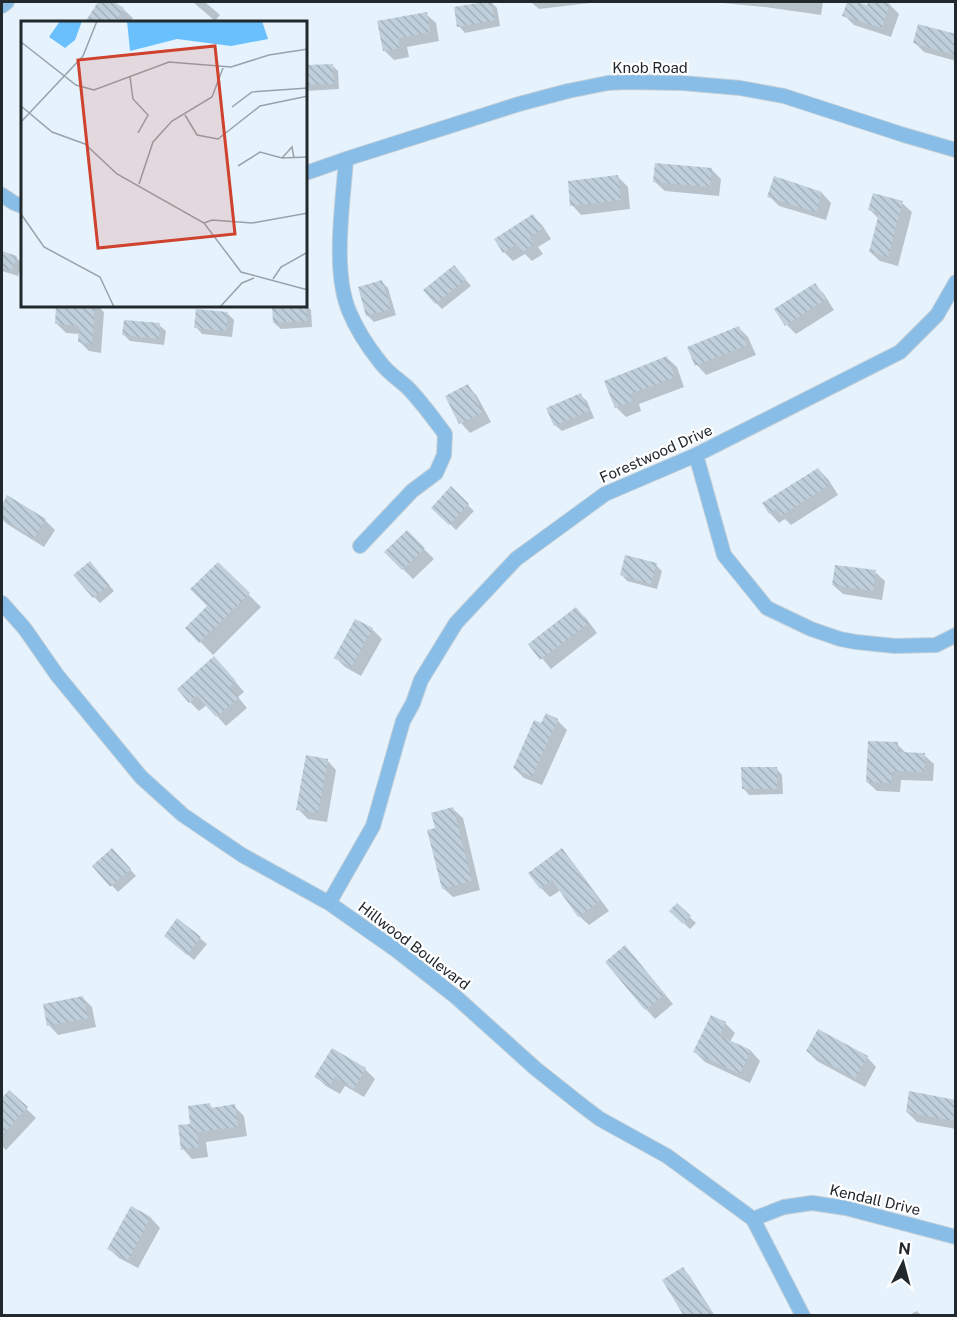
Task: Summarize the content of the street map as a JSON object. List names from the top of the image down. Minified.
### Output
{"streets":{"street":["Knob Road","Forestwood Drive","Hillwood Boulevard","Kendall Drive"]},"crossings":[["Forestwood Drive","Hillwood Boulevard"],["Hillwood Boulevard","Kendall Drive"]],"north":"top"}
